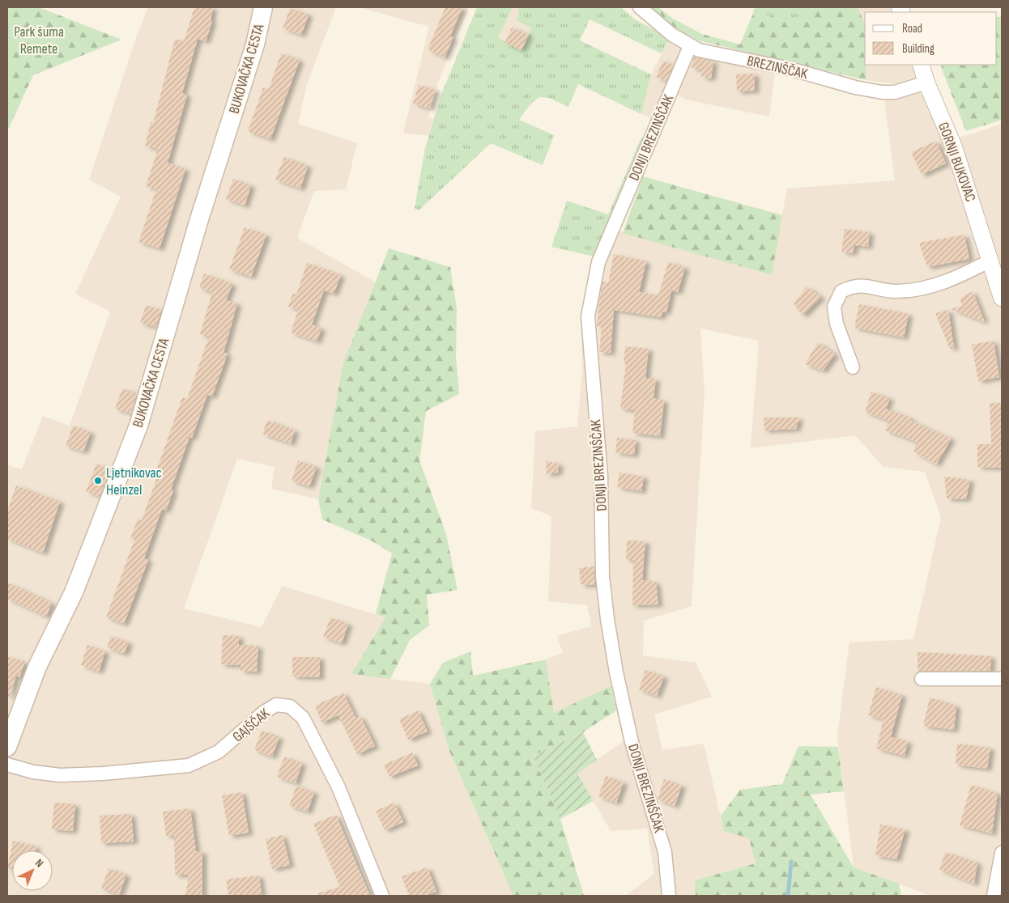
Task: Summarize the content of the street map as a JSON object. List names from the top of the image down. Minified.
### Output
{"streets":{"main road":["BUKOVAČKA CESTA"],"street":["BREZINŠČAK","DONJI BREZINŠČAK","GORNJI BUKOVAC","GAJŠČAK"]},"crossings":[["BREZINŠČAK","DONJI BREZINŠČAK"],["BREZINŠČAK","GORNJI BUKOVAC"]],"parks":["Park šuma Remete"],"places":["Ljetnikovac Heinzel"],"legend":["Road","Building"],"north":"top right"}
